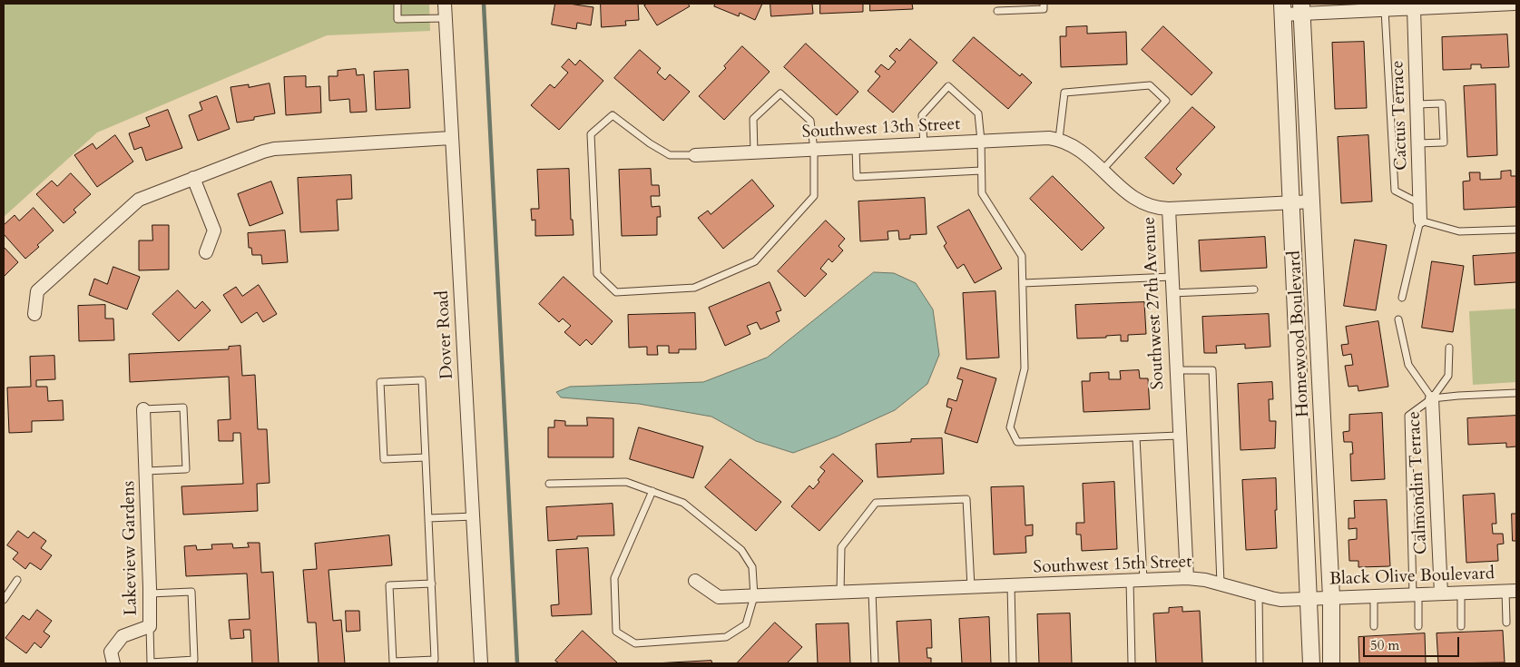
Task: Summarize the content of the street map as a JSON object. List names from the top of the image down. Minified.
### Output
{"streets":{"street":["Cactus Terrace","Southwest 13th Street","Southwest 27th Avenue","Homewood Boulevard","Dover Road","Calmondin Terrace","Lakeview Gardens","Southwest 15th Street","Black Olive Boulevard"]},"crossings":[["Southwest 13th Street","Southwest 27th Avenue"],["Southwest 27th Avenue","Southwest 15th Street"],["Homewood Boulevard","Southwest 15th Street"],["Homewood Boulevard","Black Olive Boulevard"],["Calmondin Terrace","Black Olive Boulevard"],["Southwest 15th Street","Black Olive Boulevard"]],"scale_bar":"50 m"}
